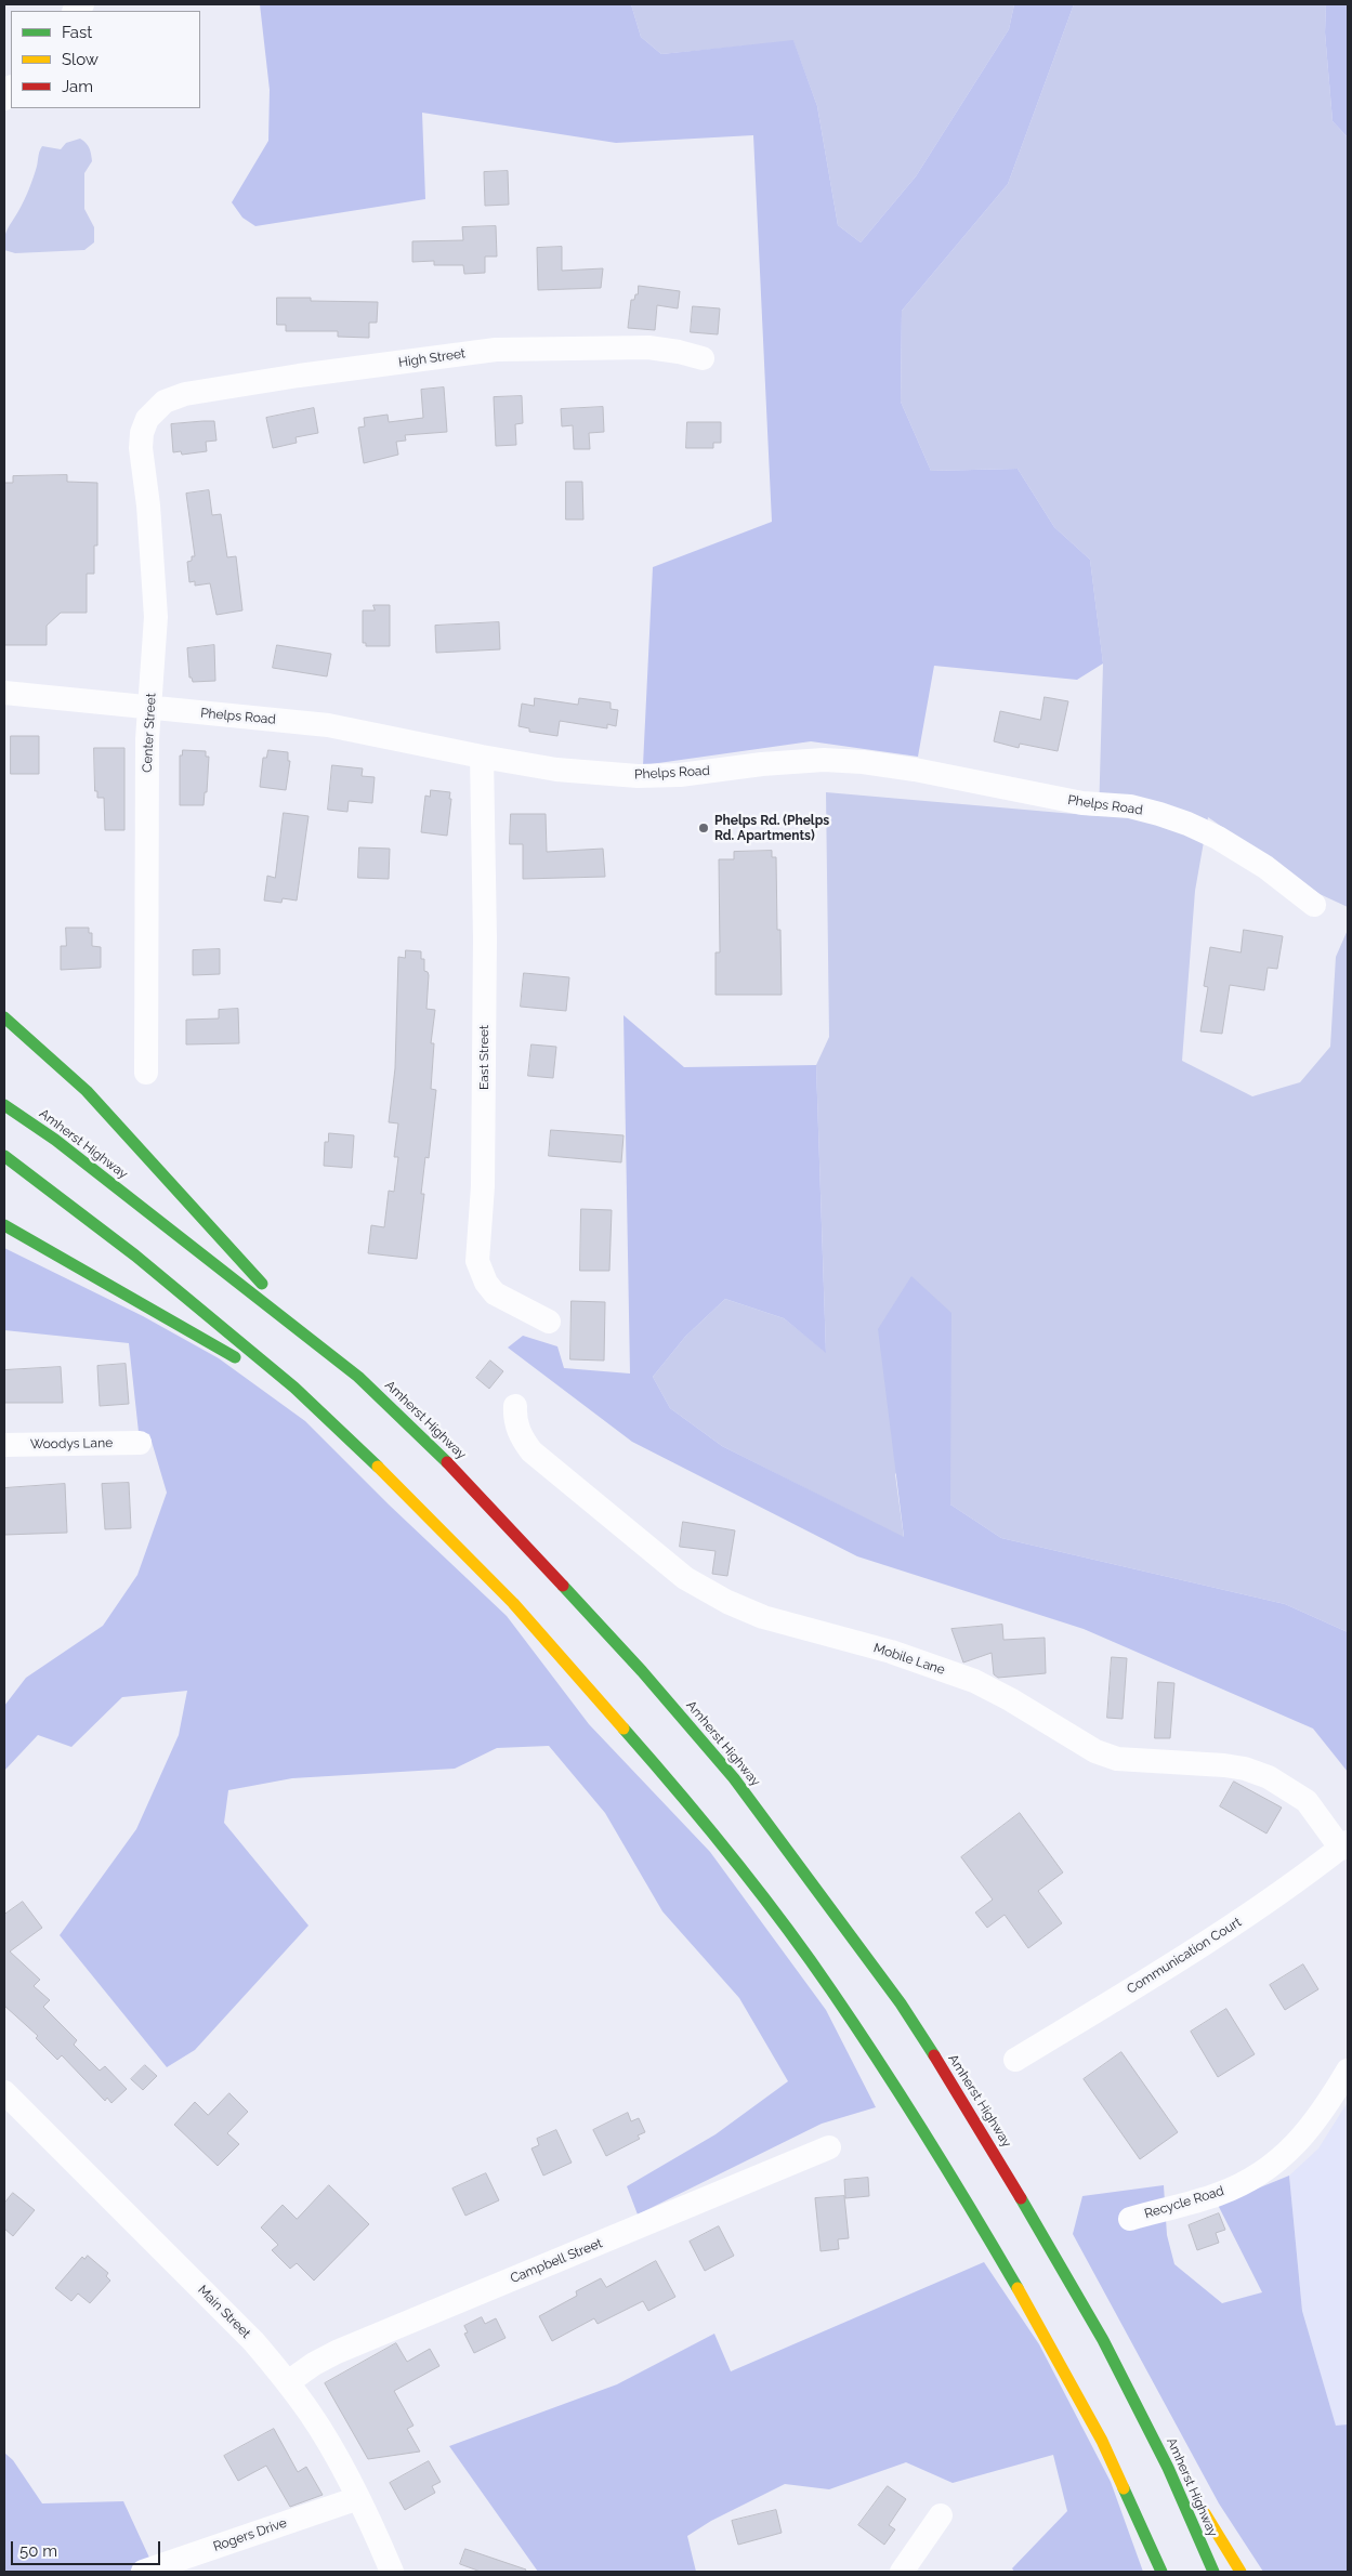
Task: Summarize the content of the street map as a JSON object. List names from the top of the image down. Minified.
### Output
{"streets":{"highway":["Amherst Highway"],"street":["High Street","Phelps Road","Center Street","East Street","Woodys Lane","Mobile Lane","Communication Court","Recycle Road","Campbell Street","Main Street","Rogers Drive"]},"crossings":[["High Street","Center Street"],["Phelps Road","Center Street"],["Phelps Road","East Street"],["Mobile Lane","Communication Court"],["Campbell Street","Main Street"],["Main Street","Rogers Drive"]],"places":["Phelps Rd. (Phelps Rd. Apartments)"],"legend":["Fast","Slow","Jam"],"scale_bar":"50 m"}
